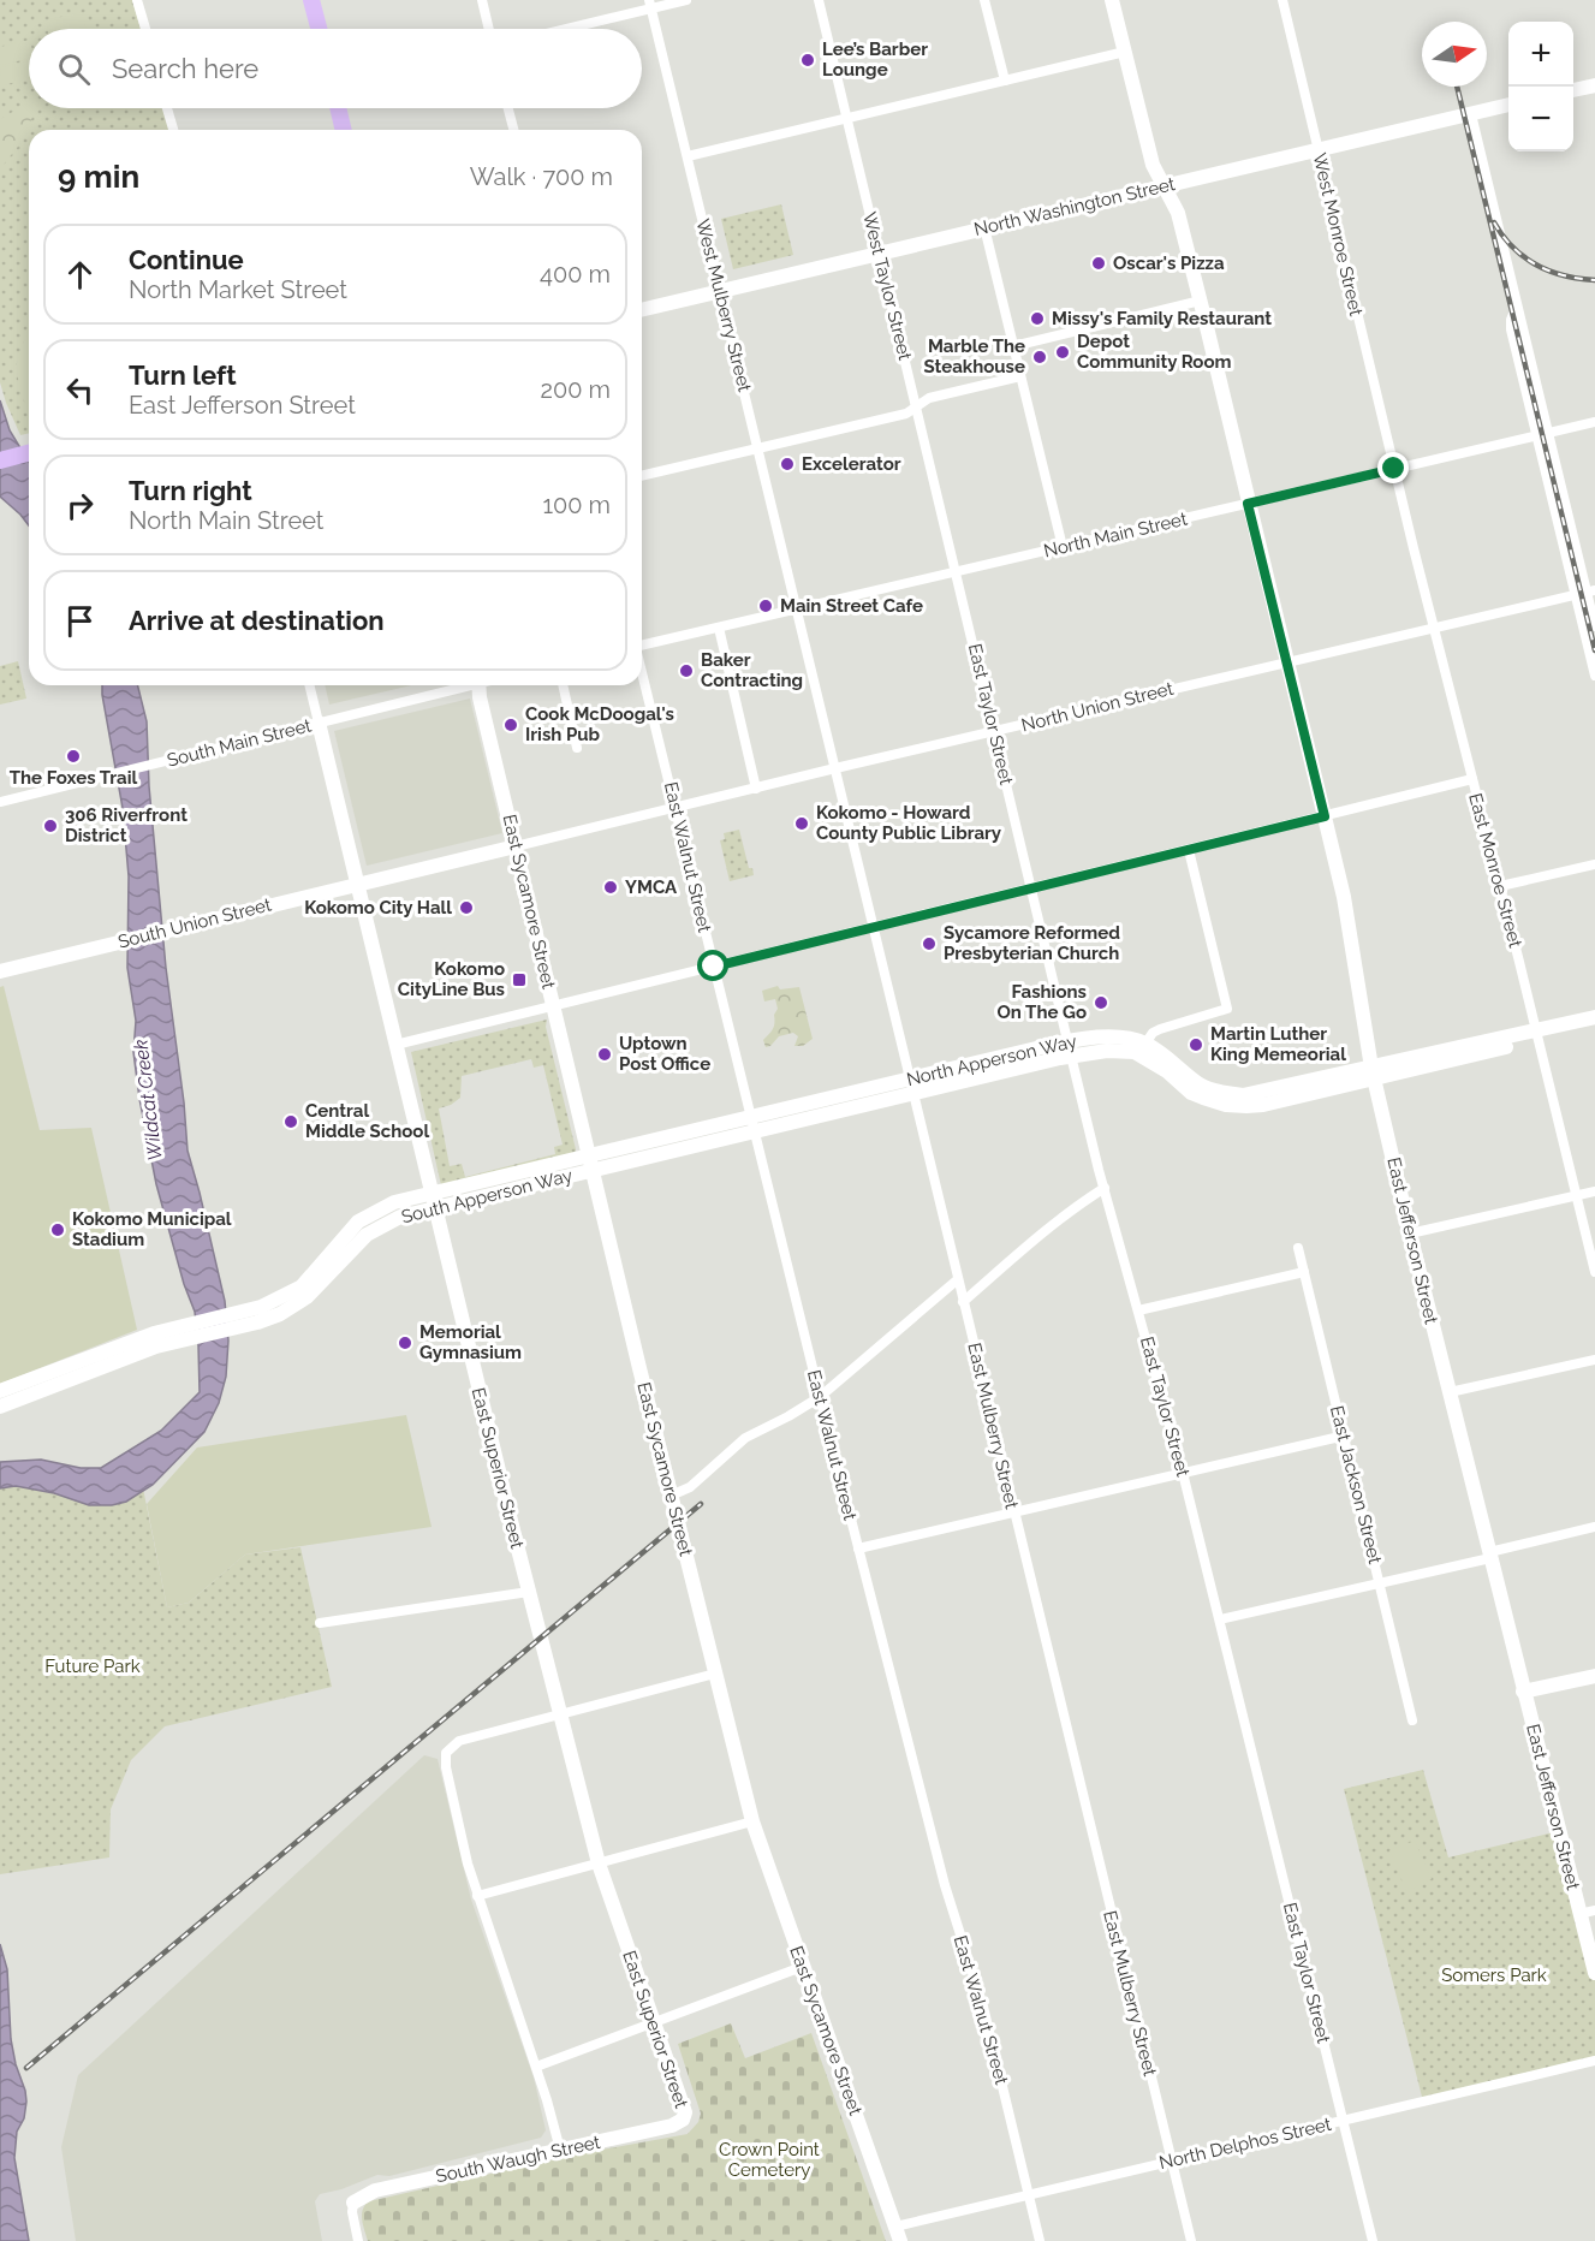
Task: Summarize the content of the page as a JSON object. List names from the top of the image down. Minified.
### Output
{"streets":{"main road":["North Washington Street","East Sycamore Street","South Union Street","North Apperson Way","South Apperson Way","East Jefferson Street","East Superior Street","South Waugh Street"],"street":["West Monroe Street","West Taylor Street","West Mulberry Street","North Main Street","North Union Street","East Taylor Street","South Main Street","East Walnut Street","East Monroe Street","East Mulberry Street","East Jackson Street","North Delphos Street"]},"crossings":[["North Washington Street","West Monroe Street"],["North Washington Street","West Taylor Street"],["North Washington Street","West Mulberry Street"],["North Washington Street","East Jefferson Street"],["West Monroe Street","North Main Street"],["West Monroe Street","East Monroe Street"],["West Taylor Street","North Main Street"],["West Taylor Street","East Taylor Street"],["West Mulberry Street","North Main Street"],["West Mulberry Street","East Mulberry Street"],["North Main Street","East Taylor Street"],["North Main Street","East Monroe Street"],["North Main Street","East Jefferson Street"],["North Main Street","East Mulberry Street"],["North Union Street","East Taylor Street"],["North Union Street","East Walnut Street"],["North Union Street","East Monroe Street"],["North Union Street","East Sycamore Street"],["North Union Street","South Union Street"],["North Union Street","East Jefferson Street"],["North Union Street","East Mulberry Street"],["East Taylor Street","North Apperson Way"],["East Taylor Street","North Delphos Street"],["South Main Street","East Superior Street"],["East Walnut Street","North Apperson Way"],["East Walnut Street","North Delphos Street"],["East Monroe Street","North Apperson Way"],["East Sycamore Street","South Union Street"],["East Sycamore Street","North Apperson Way"],["East Sycamore Street","South Apperson Way"],["East Sycamore Street","North Delphos Street"],["South Union Street","East Superior Street"],["North Apperson Way","South Apperson Way"],["North Apperson Way","East Jefferson Street"],["North Apperson Way","East Mulberry Street"],["South Apperson Way","East Superior Street"],["East Mulberry Street","North Delphos Street"],["East Superior Street","South Waugh Street"]],"water":["Wildcat Creek"],"parks":["Future Park","Somers Park","Crown Point Cemetery"],"places":{"other":["Lee’s Barber Lounge","Oscar's Pizza","Missy's Family Restaurant","Depot Community Room","Marble The Steakhouse","Excelerator","Main Street Cafe","Baker Contracting","Cook McDoogal's Irish Pub","The Foxes Trail","Kokomo - Howard County Public Library","306 Riverfront District","YMCA","Kokomo City Hall","Sycamore Reformed Presbyterian Church","Fashions On The Go","Martin Luther King Memeorial","Uptown Post Office","Central Middle School","Kokomo Municipal Stadium","Memorial Gymnasium"],"transit":["Kokomo CityLine Bus"]},"north":"right","page":{"map_buttons":["+","−"],"search":"Search here","heading":["9 min","Walk · 700 m"],"list":[["Continue","North Market Street","400 m"],["Turn left","East Jefferson Street","200 m"],["Turn right","North Main Street","100 m"],"Arrive at destination"]}}
